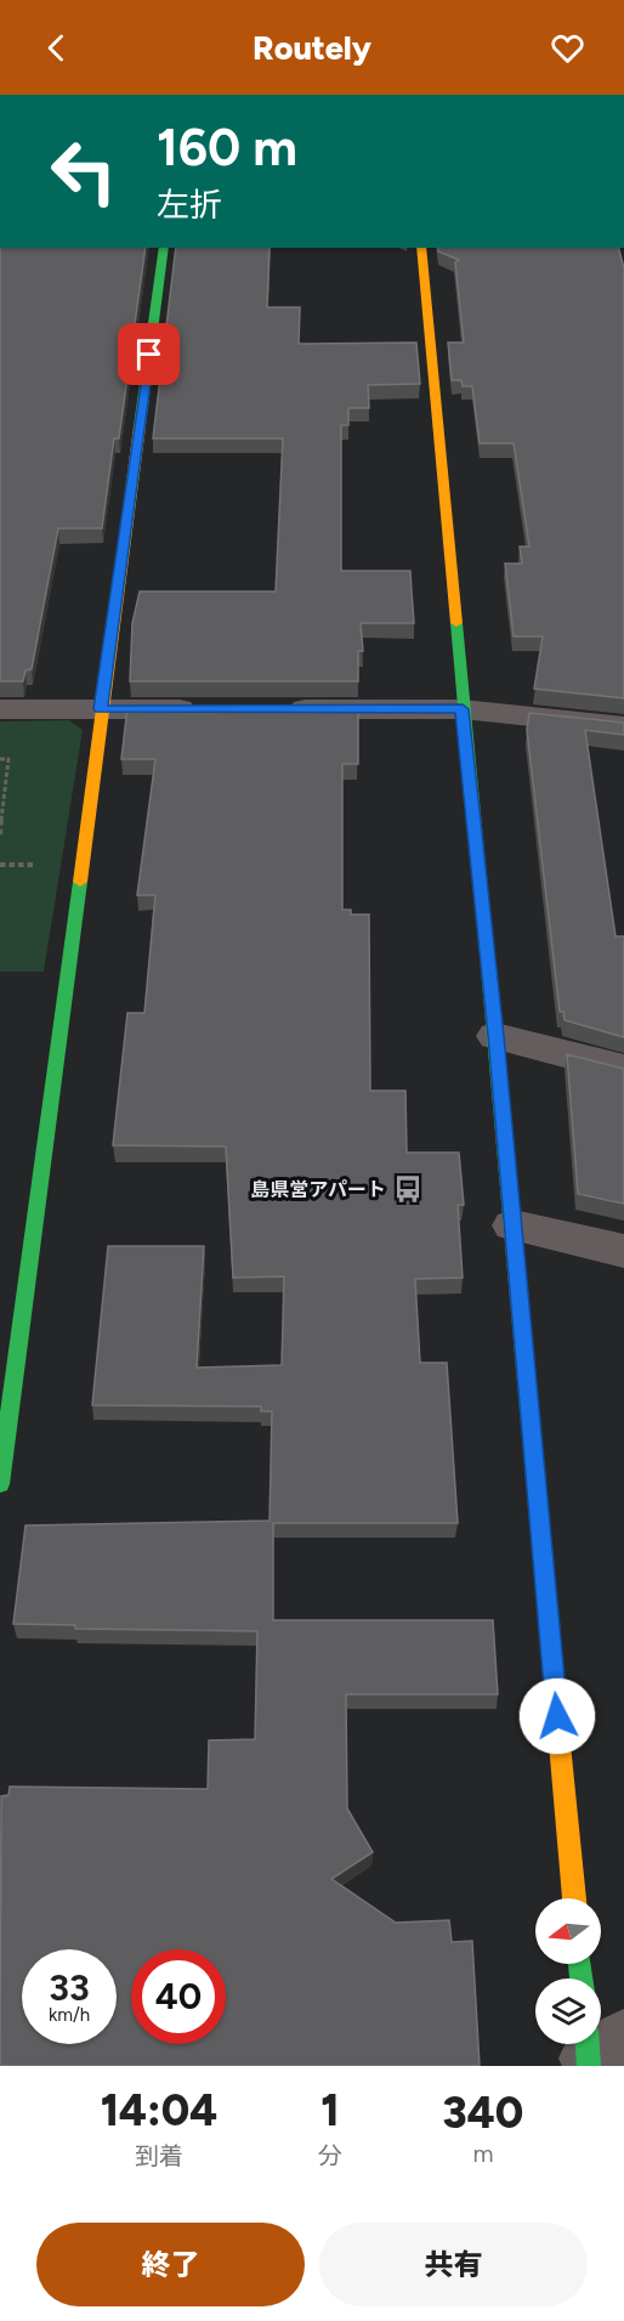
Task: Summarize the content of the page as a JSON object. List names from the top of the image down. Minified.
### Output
{"places":{"bus stop":["島県営アパート"]},"north":"left","page":{"header":"Routely","turn":["160 m","左折"],"speed":"33 km/h","limit":"40","eta":["14:04","到着","1","分","340","m"],"buttons":["終了","共有"]}}
